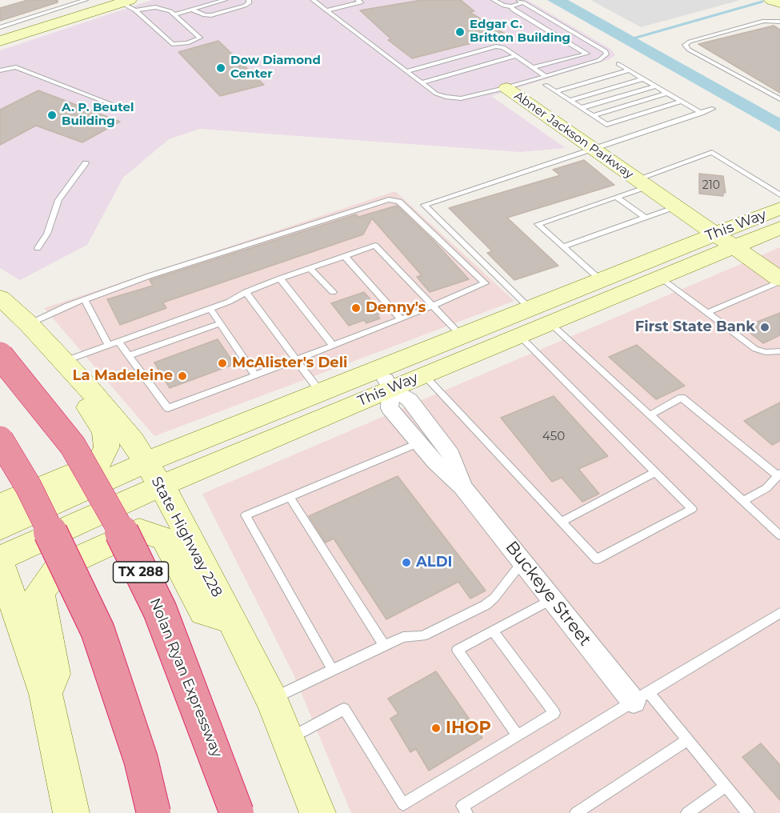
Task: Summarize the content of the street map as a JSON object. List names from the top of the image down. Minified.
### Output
{"streets":{"highway":["TX 288","Nolan Ryan Expressway"],"main road":["Abner Jackson Parkway","This Way","State Highway 228"],"street":["Buckeye Street"]},"crossings":[["Abner Jackson Parkway","This Way"],["This Way","State Highway 228"],["This Way","Buckeye Street"]],"places":["Edgar C. Britton Building","Dow Diamond Center","A. P. Beutel Building","Denny's","First State Bank","McAlister's Deli","La Madeleine","ALDI","IHOP"],"house_numbers":["210","450"]}
